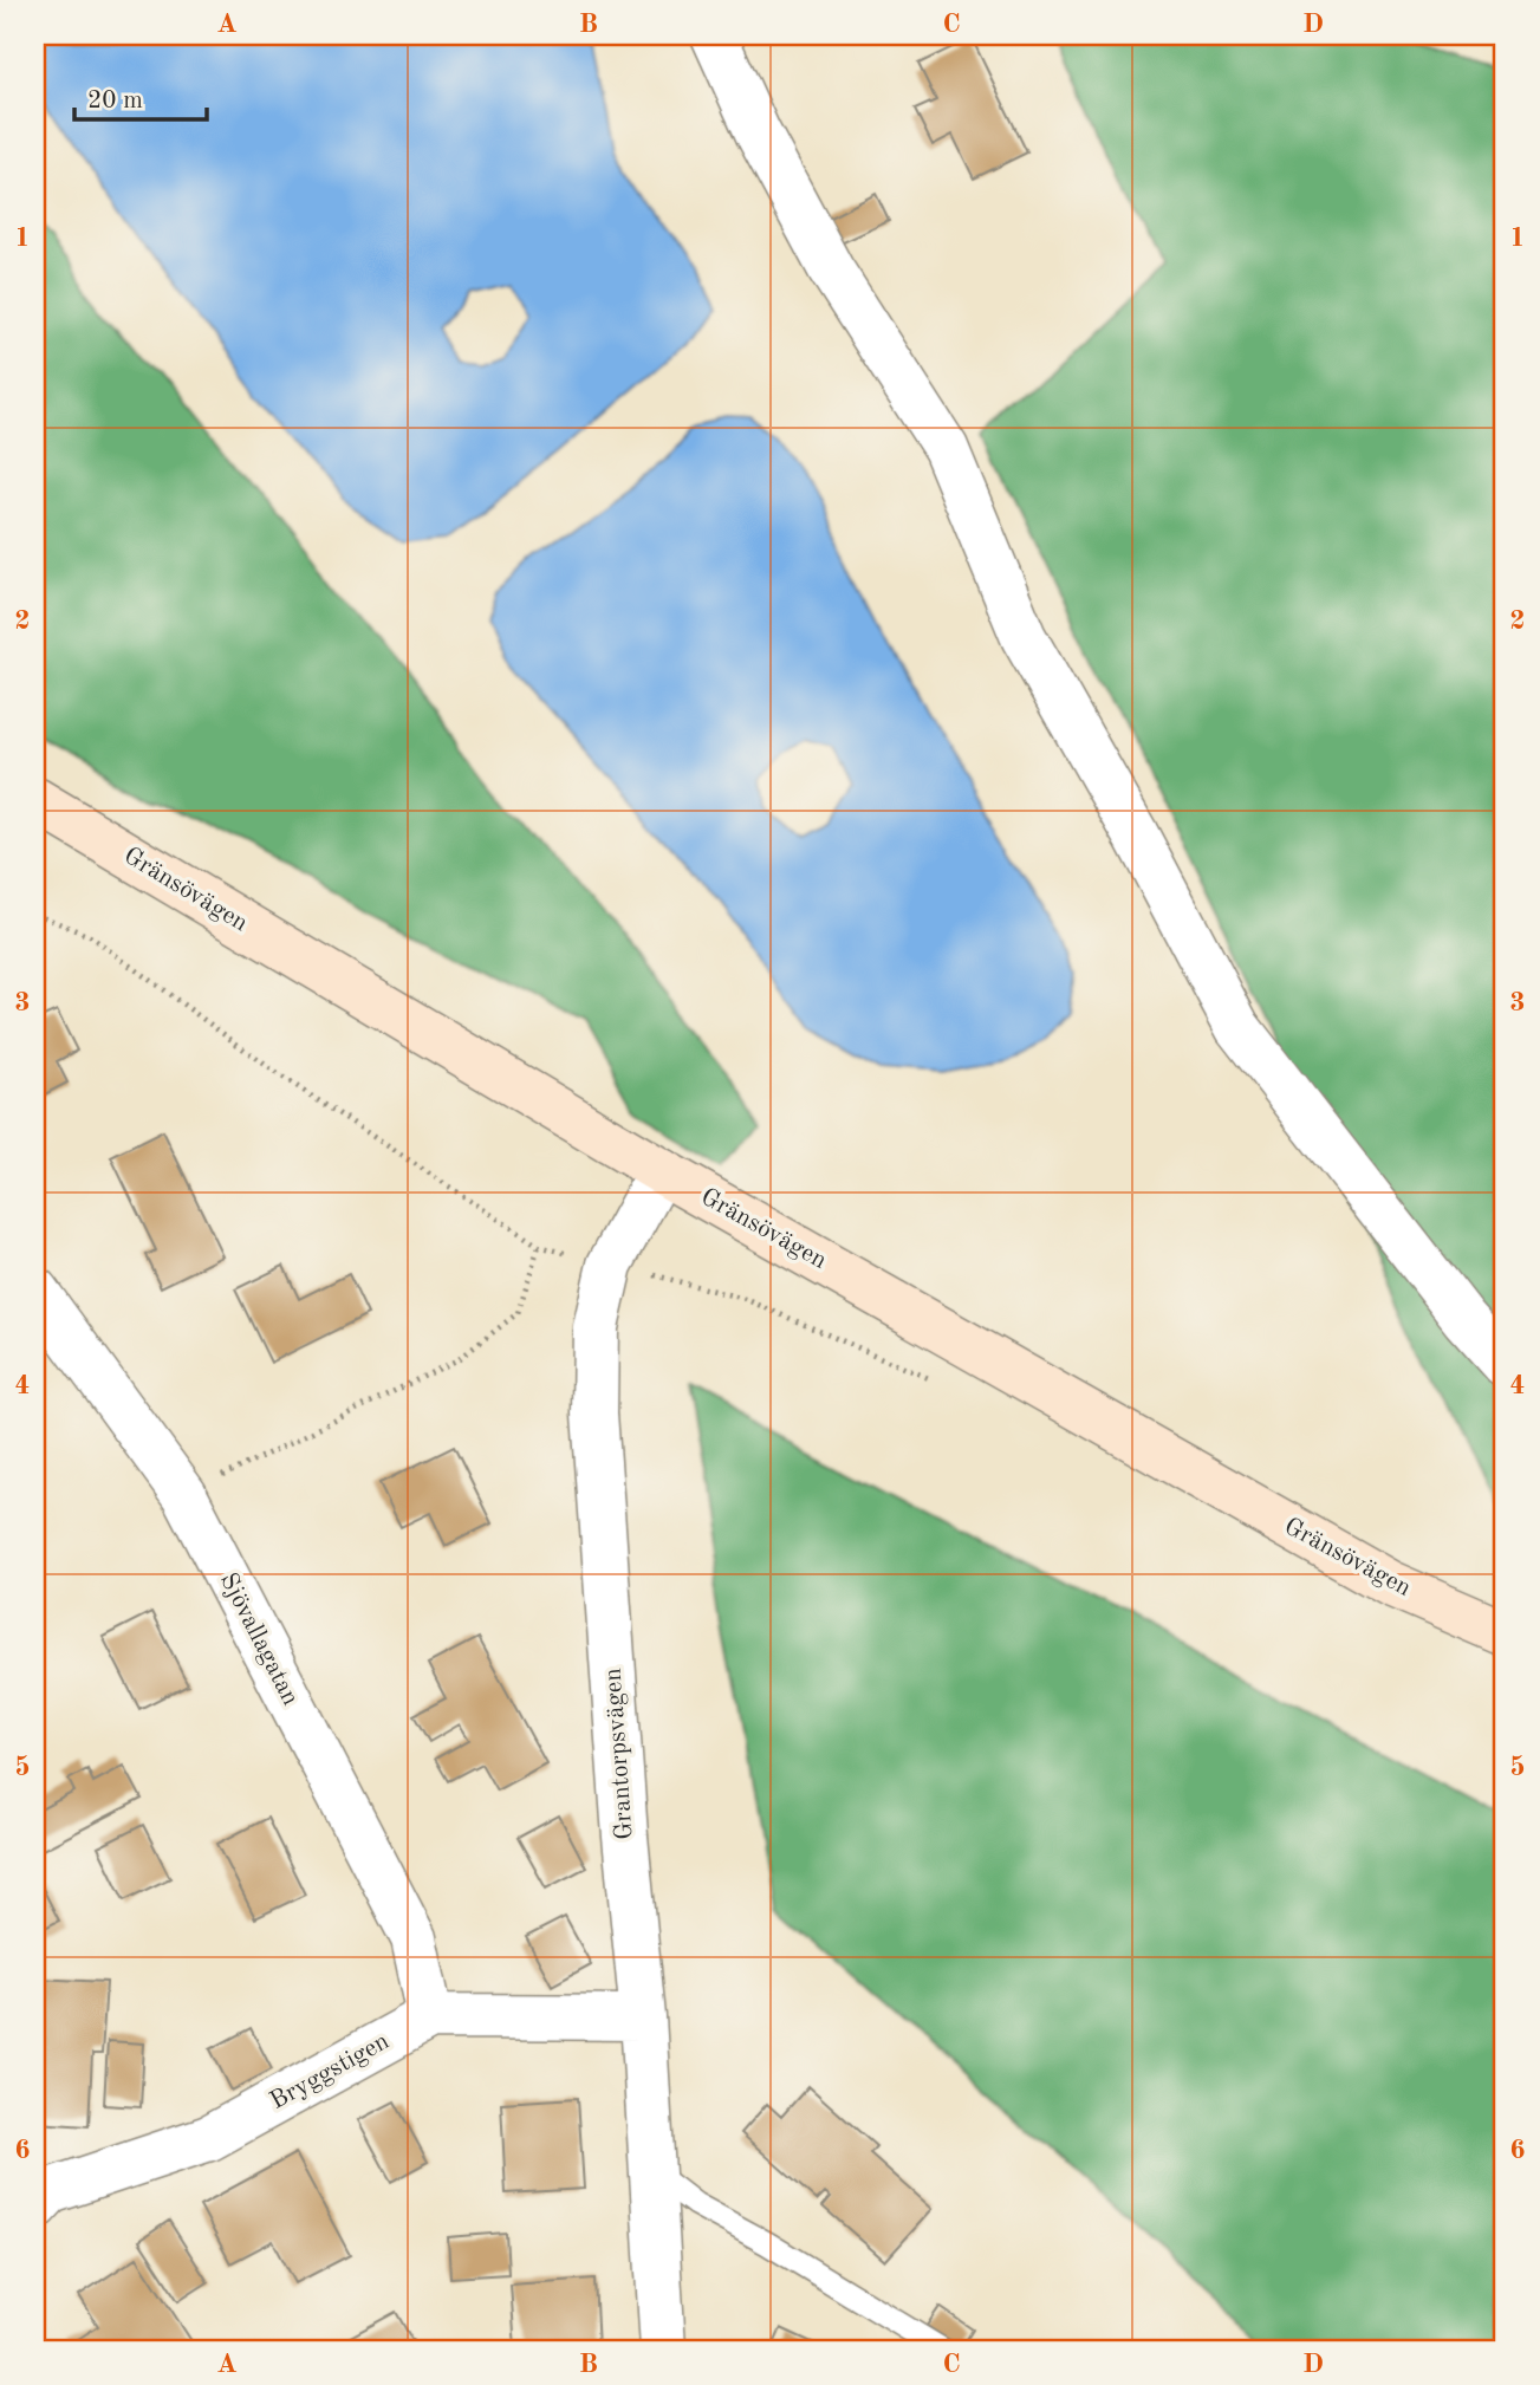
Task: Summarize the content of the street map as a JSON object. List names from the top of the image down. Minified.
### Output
{"streets":{"street":["Gränsövägen","Sjövallagatan","Grantorpsvägen","Bryggstigen"]},"crossings":[["Gränsövägen","Grantorpsvägen"],["Sjövallagatan","Bryggstigen"],["Grantorpsvägen","Bryggstigen"]],"scale_bar":"20 m","grid":{"columns":["A","B","C","D"],"rows":["1","2","3","4","5","6"]}}
